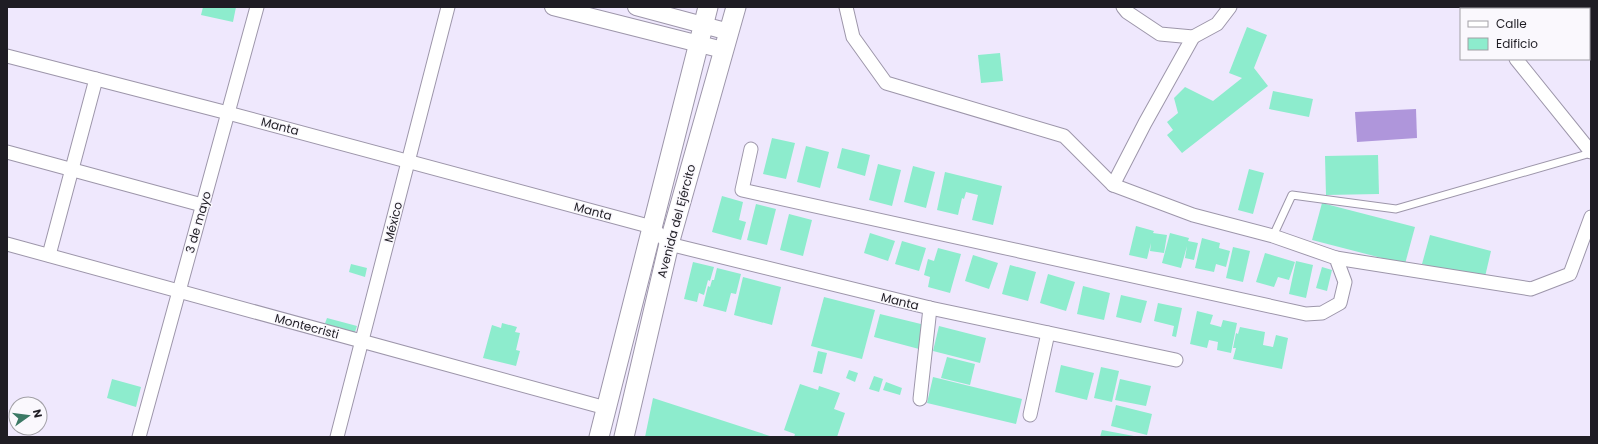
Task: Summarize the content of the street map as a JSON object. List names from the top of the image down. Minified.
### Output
{"streets":{"main road":["Avenida del Ejército"],"street":["Manta","3 de mayo","México","Montecristi"]},"crossings":[["Manta","Avenida del Ejército"],["Manta","3 de mayo"],["Manta","México"],["Avenida del Ejército","Montecristi"],["3 de mayo","Montecristi"],["México","Montecristi"]],"legend":["Calle","Edificio"],"north":"right"}
